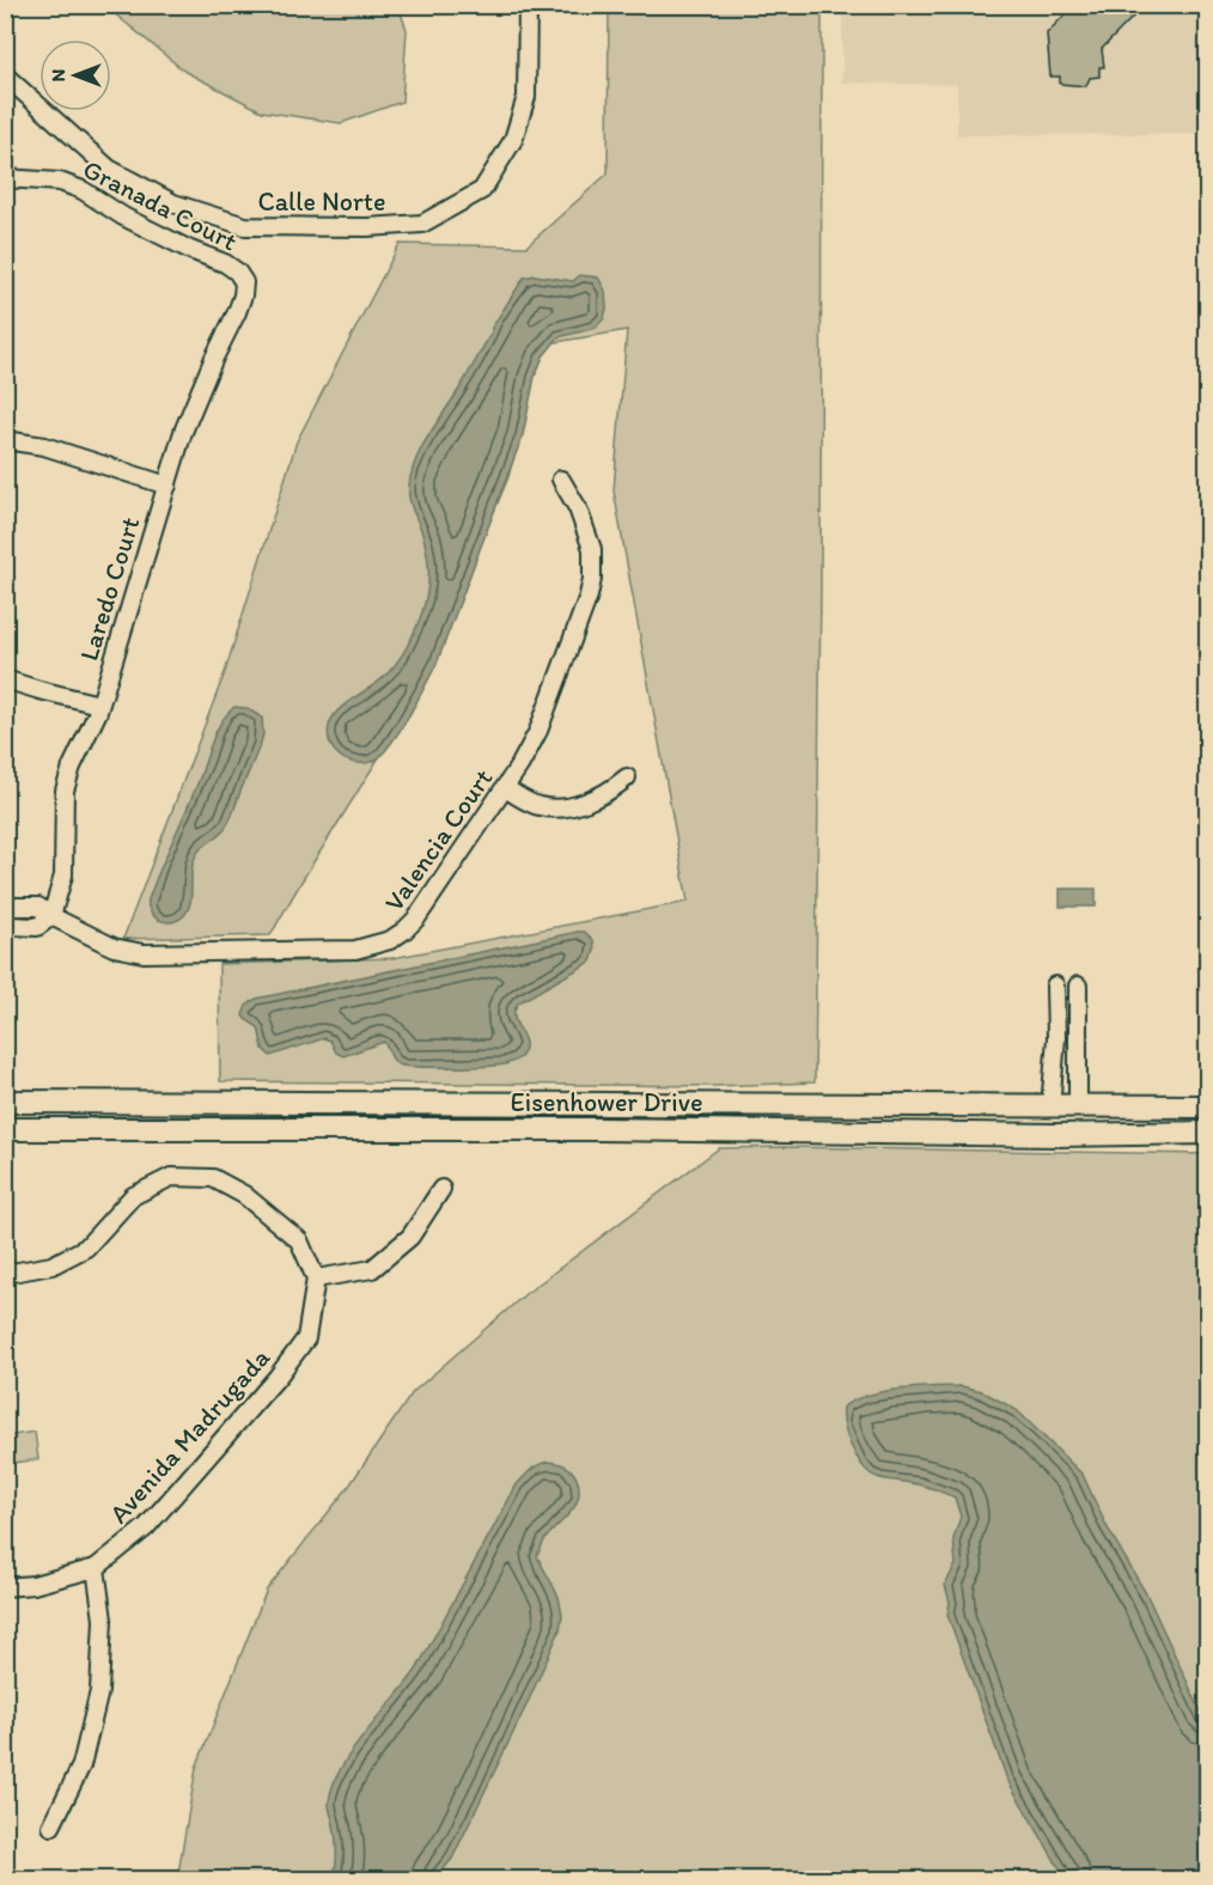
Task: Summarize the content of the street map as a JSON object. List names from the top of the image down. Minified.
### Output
{"streets":{"main road":["Eisenhower Drive"],"street":["Calle Norte","Granada Court","Laredo Court","Valencia Court","Avenida Madrugada"]},"crossings":[["Granada Court","Laredo Court"],["Laredo Court","Valencia Court"]],"north":"left"}
